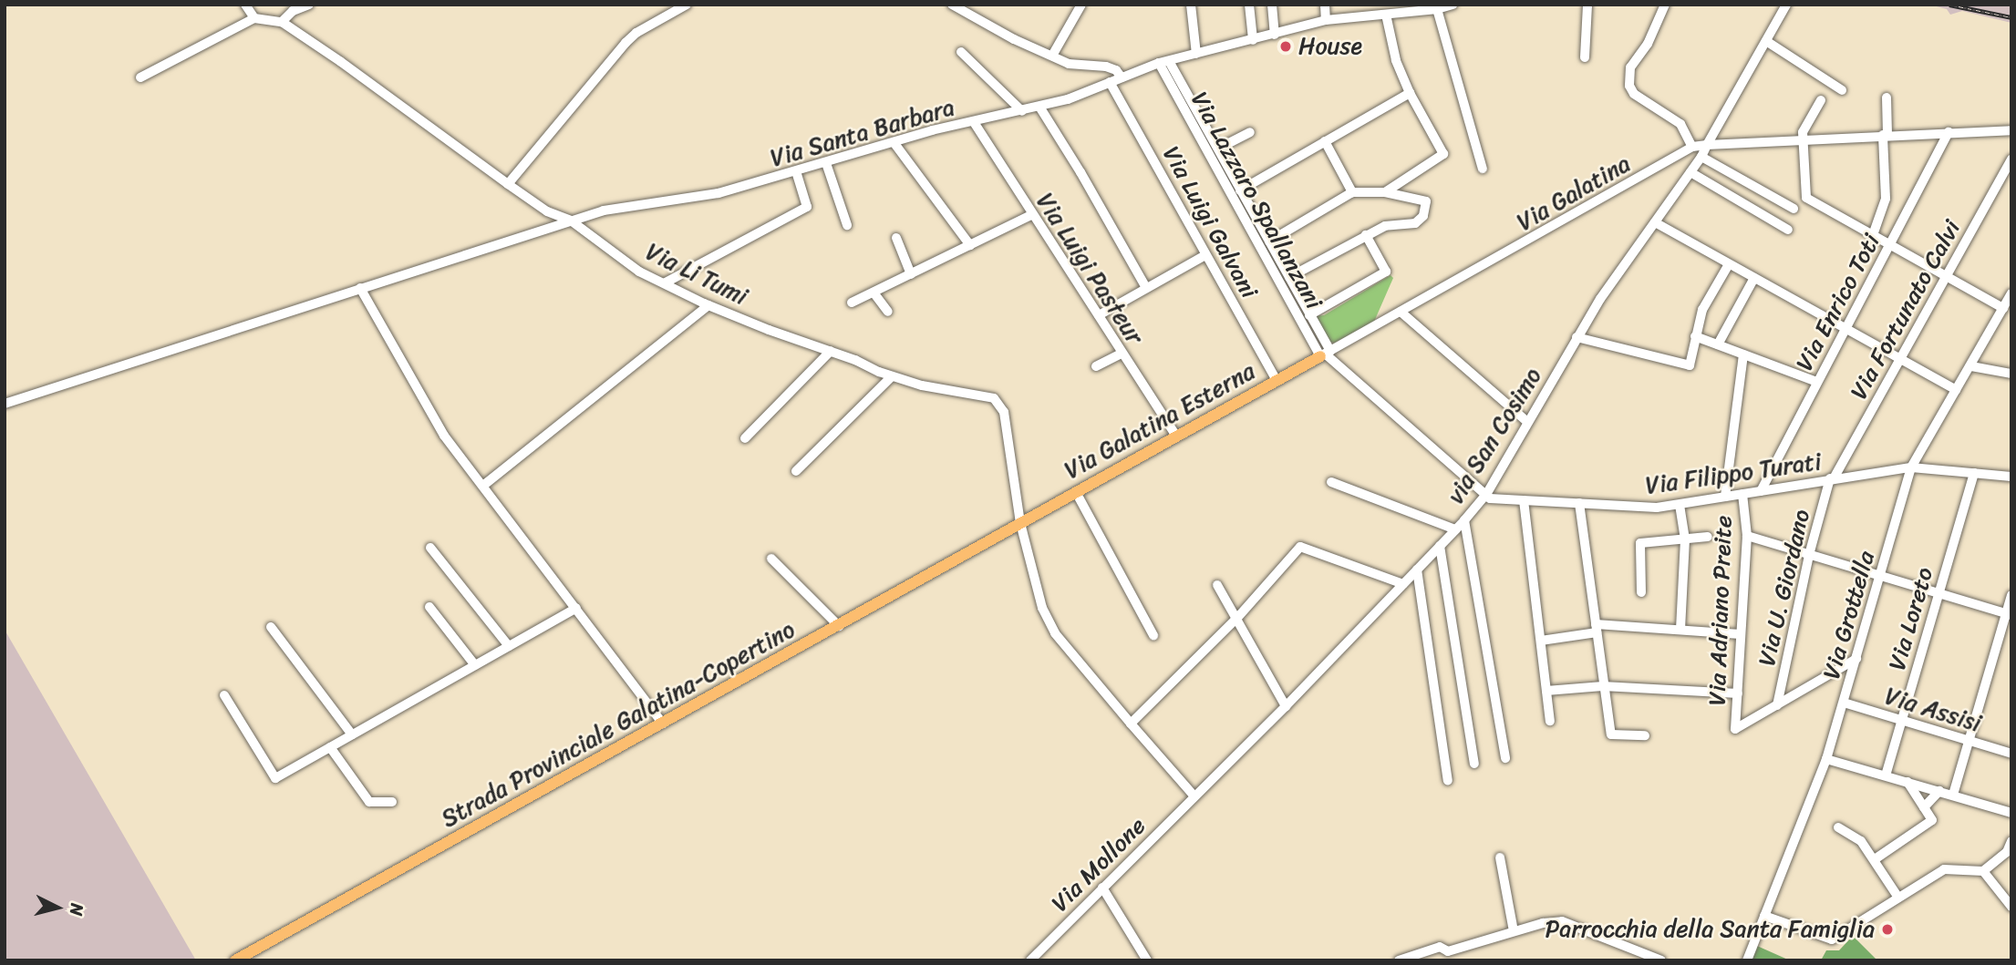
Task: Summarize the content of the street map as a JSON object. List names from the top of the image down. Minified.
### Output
{"streets":{"main road":["Via Galatina Esterna","Strada Provinciale Galatina-Copertino"],"street":["Via Santa Barbara","Via Galatina","Via Lazzaro Spallanzani","Via Luigi Galvani","Via Luigi Pasteur","Via Li Tumi","Via Enrico Toti","Via Fortunato Calvi","via San Cosimo","Via Filippo Turati","Via U. Giordano","Via Adriano Preite","Via Grottella","Via Loreto","Via Assisi","Via Mollone"]},"crossings":[["Via Santa Barbara","Via Lazzaro Spallanzani"],["Via Santa Barbara","Via Luigi Galvani"],["Via Santa Barbara","Via Luigi Pasteur"],["Via Santa Barbara","Via Li Tumi"],["Via Galatina","Via Lazzaro Spallanzani"],["Via Galatina","Via Enrico Toti"],["Via Galatina","Via Galatina Esterna"],["Via Galatina","via San Cosimo"],["Via Lazzaro Spallanzani","Via Galatina Esterna"],["Via Luigi Galvani","Via Galatina Esterna"],["Via Luigi Pasteur","Via Galatina Esterna"],["Via Li Tumi","Via Galatina Esterna"],["Via Li Tumi","Strada Provinciale Galatina-Copertino"],["Via Enrico Toti","Via Filippo Turati"],["Via Fortunato Calvi","Via Filippo Turati"],["Via Fortunato Calvi","Via U. Giordano"],["Via Galatina Esterna","Strada Provinciale Galatina-Copertino"],["via San Cosimo","Via Filippo Turati"],["via San Cosimo","Via Mollone"],["Via Filippo Turati","Via U. Giordano"],["Via Filippo Turati","Via Adriano Preite"],["Via Filippo Turati","Via Grottella"],["Via Filippo Turati","Via Loreto"],["Via U. Giordano","Via Adriano Preite"],["Via Grottella","Via Assisi"],["Via Loreto","Via Assisi"]],"places":["House","Parrocchia della Santa Famiglia"],"north":"right"}
